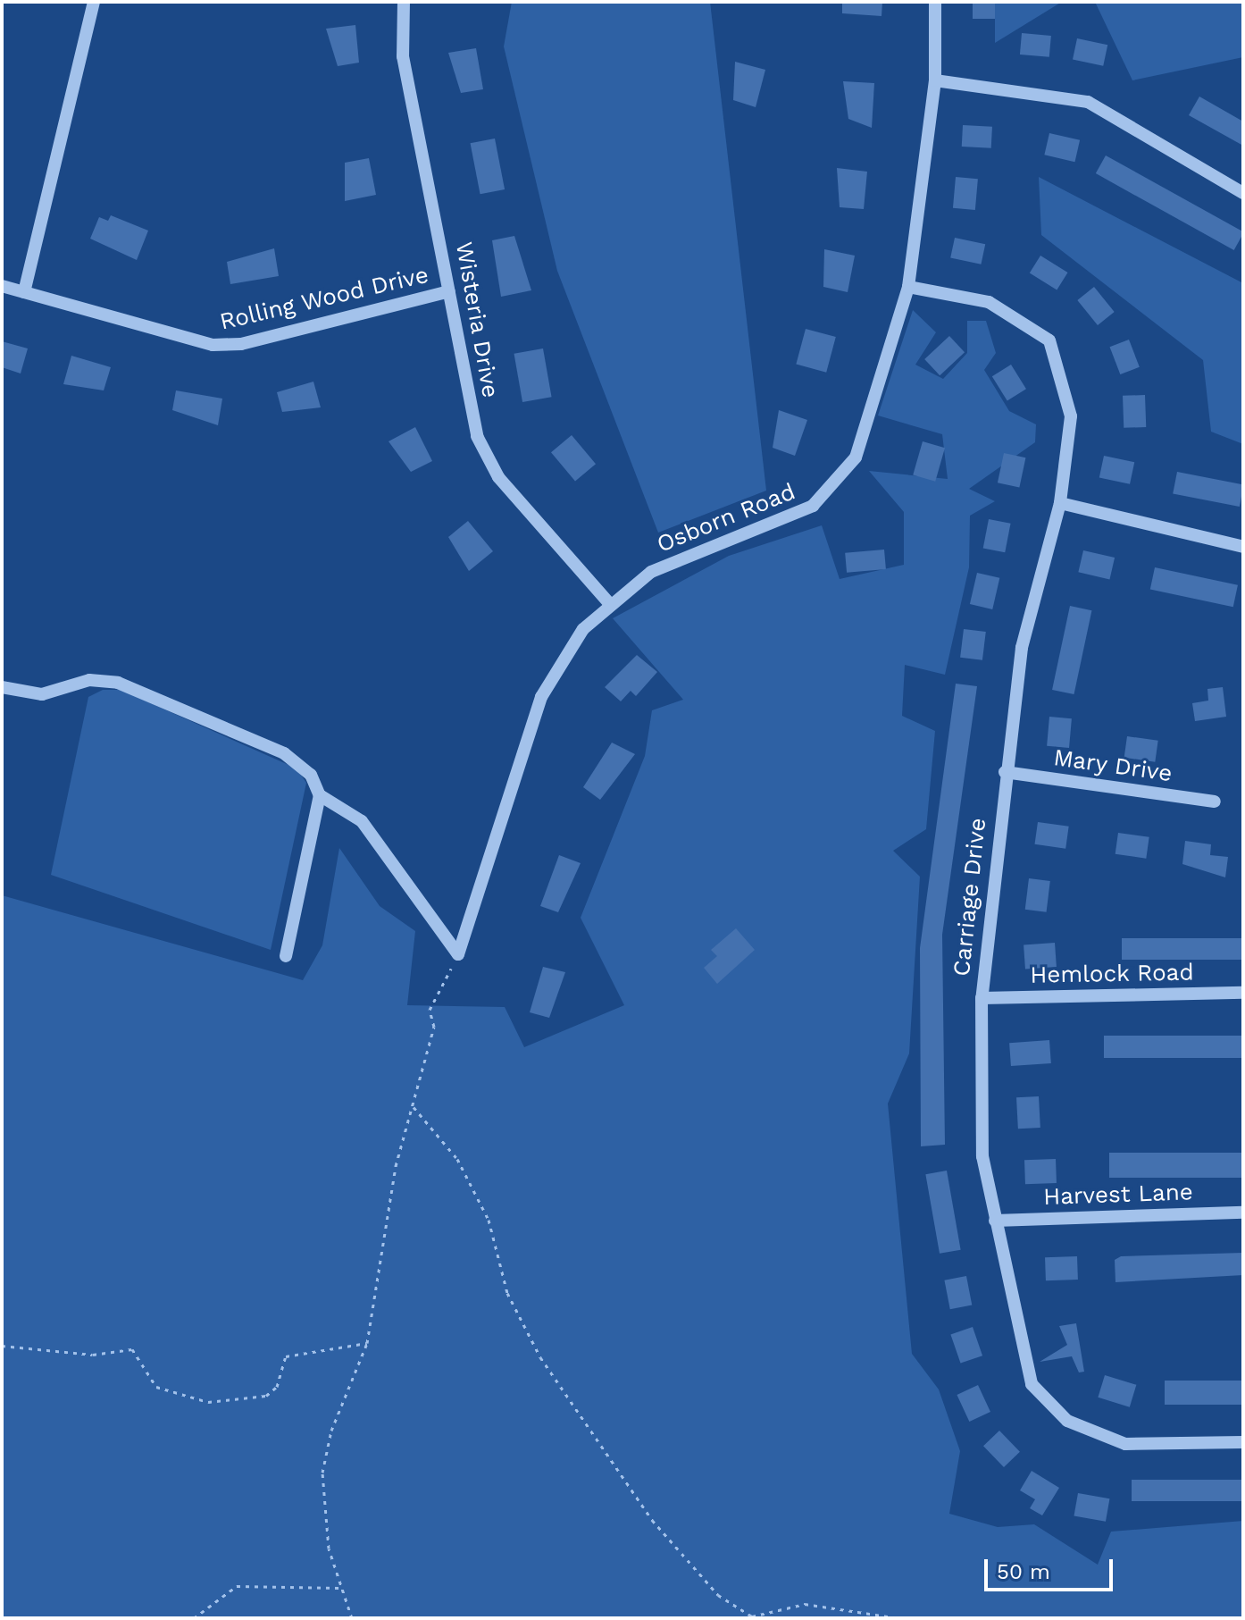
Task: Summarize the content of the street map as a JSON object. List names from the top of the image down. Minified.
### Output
{"streets":{"street":["Rolling Wood Drive","Wisteria Drive","Osborn Road","Mary Drive","Carriage Drive","Hemlock Road","Harvest Lane"]},"crossings":[["Rolling Wood Drive","Wisteria Drive"],["Wisteria Drive","Osborn Road"],["Osborn Road","Carriage Drive"],["Mary Drive","Carriage Drive"],["Carriage Drive","Hemlock Road"],["Carriage Drive","Harvest Lane"]],"scale_bar":"50 m"}
